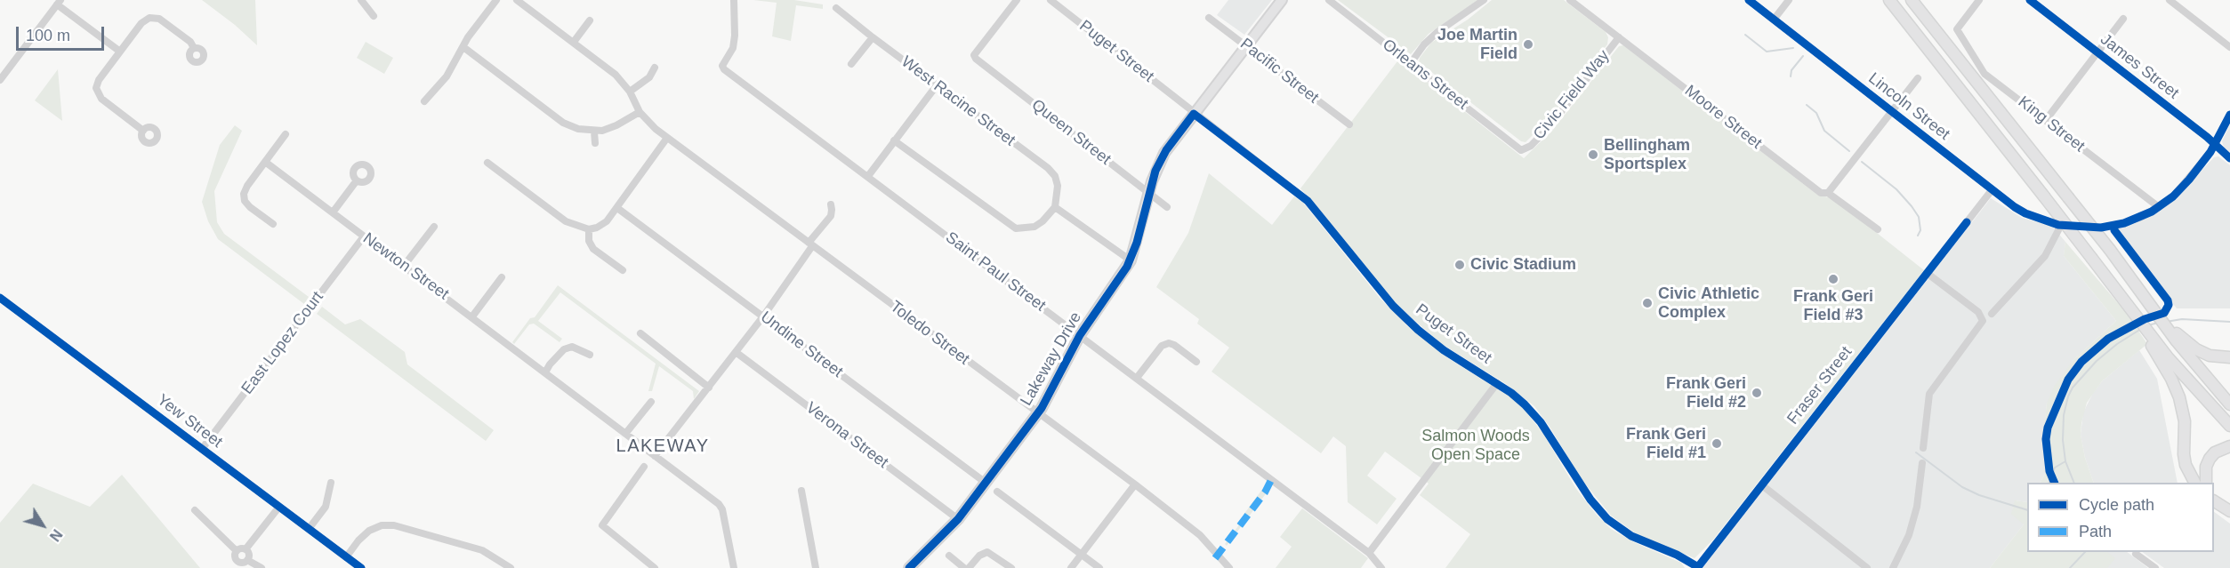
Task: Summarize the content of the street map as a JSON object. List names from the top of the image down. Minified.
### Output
{"streets":{"main road":["Lakeway Drive"],"street":["Puget Street","James Street","Pacific Street","Orleans Street","Civic Field Way","West Racine Street","Lincoln Street","Moore Street","King Street","Queen Street","Newton Street","Saint Paul Street","Toledo Street","East Lopez Court","Undine Street","Fraser Street","Yew Street","Verona Street"]},"crossings":[["Puget Street","Lakeway Drive"],["Puget Street","Fraser Street"],["Pacific Street","Lakeway Drive"],["Orleans Street","Civic Field Way"],["Civic Field Way","Moore Street"],["Lincoln Street","Fraser Street"],["Queen Street","Lakeway Drive"],["Newton Street","East Lopez Court"],["Saint Paul Street","Lakeway Drive"],["Toledo Street","Lakeway Drive"],["East Lopez Court","Yew Street"],["Undine Street","Lakeway Drive"],["Lakeway Drive","Verona Street"]],"districts":["LAKEWAY"],"parks":["Salmon Woods Open Space"],"places":["Joe Martin Field","Bellingham Sportsplex","Civic Stadium","Frank Geri Field #3","Civic Athletic Complex","Frank Geri Field #2","Frank Geri Field #1"],"legend":["Cycle path","Path"],"scale_bar":"100 m","north":"bottom right"}
